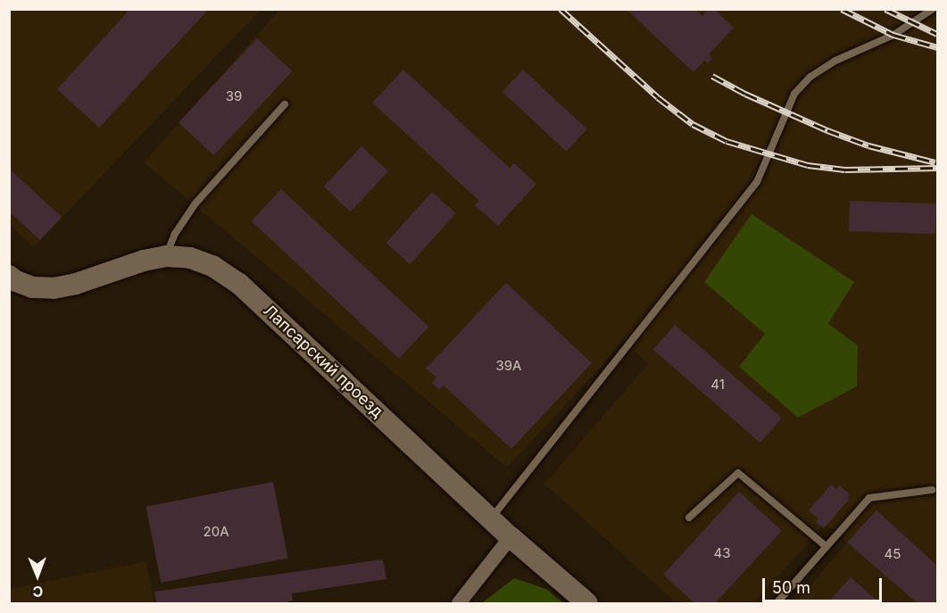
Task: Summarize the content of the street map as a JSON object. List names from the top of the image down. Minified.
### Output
{"streets":{"street":["Лапсарский проезд"]},"house_numbers":["39","39А","41","20А","43","45"],"scale_bar":"50 m","north":"bottom"}
